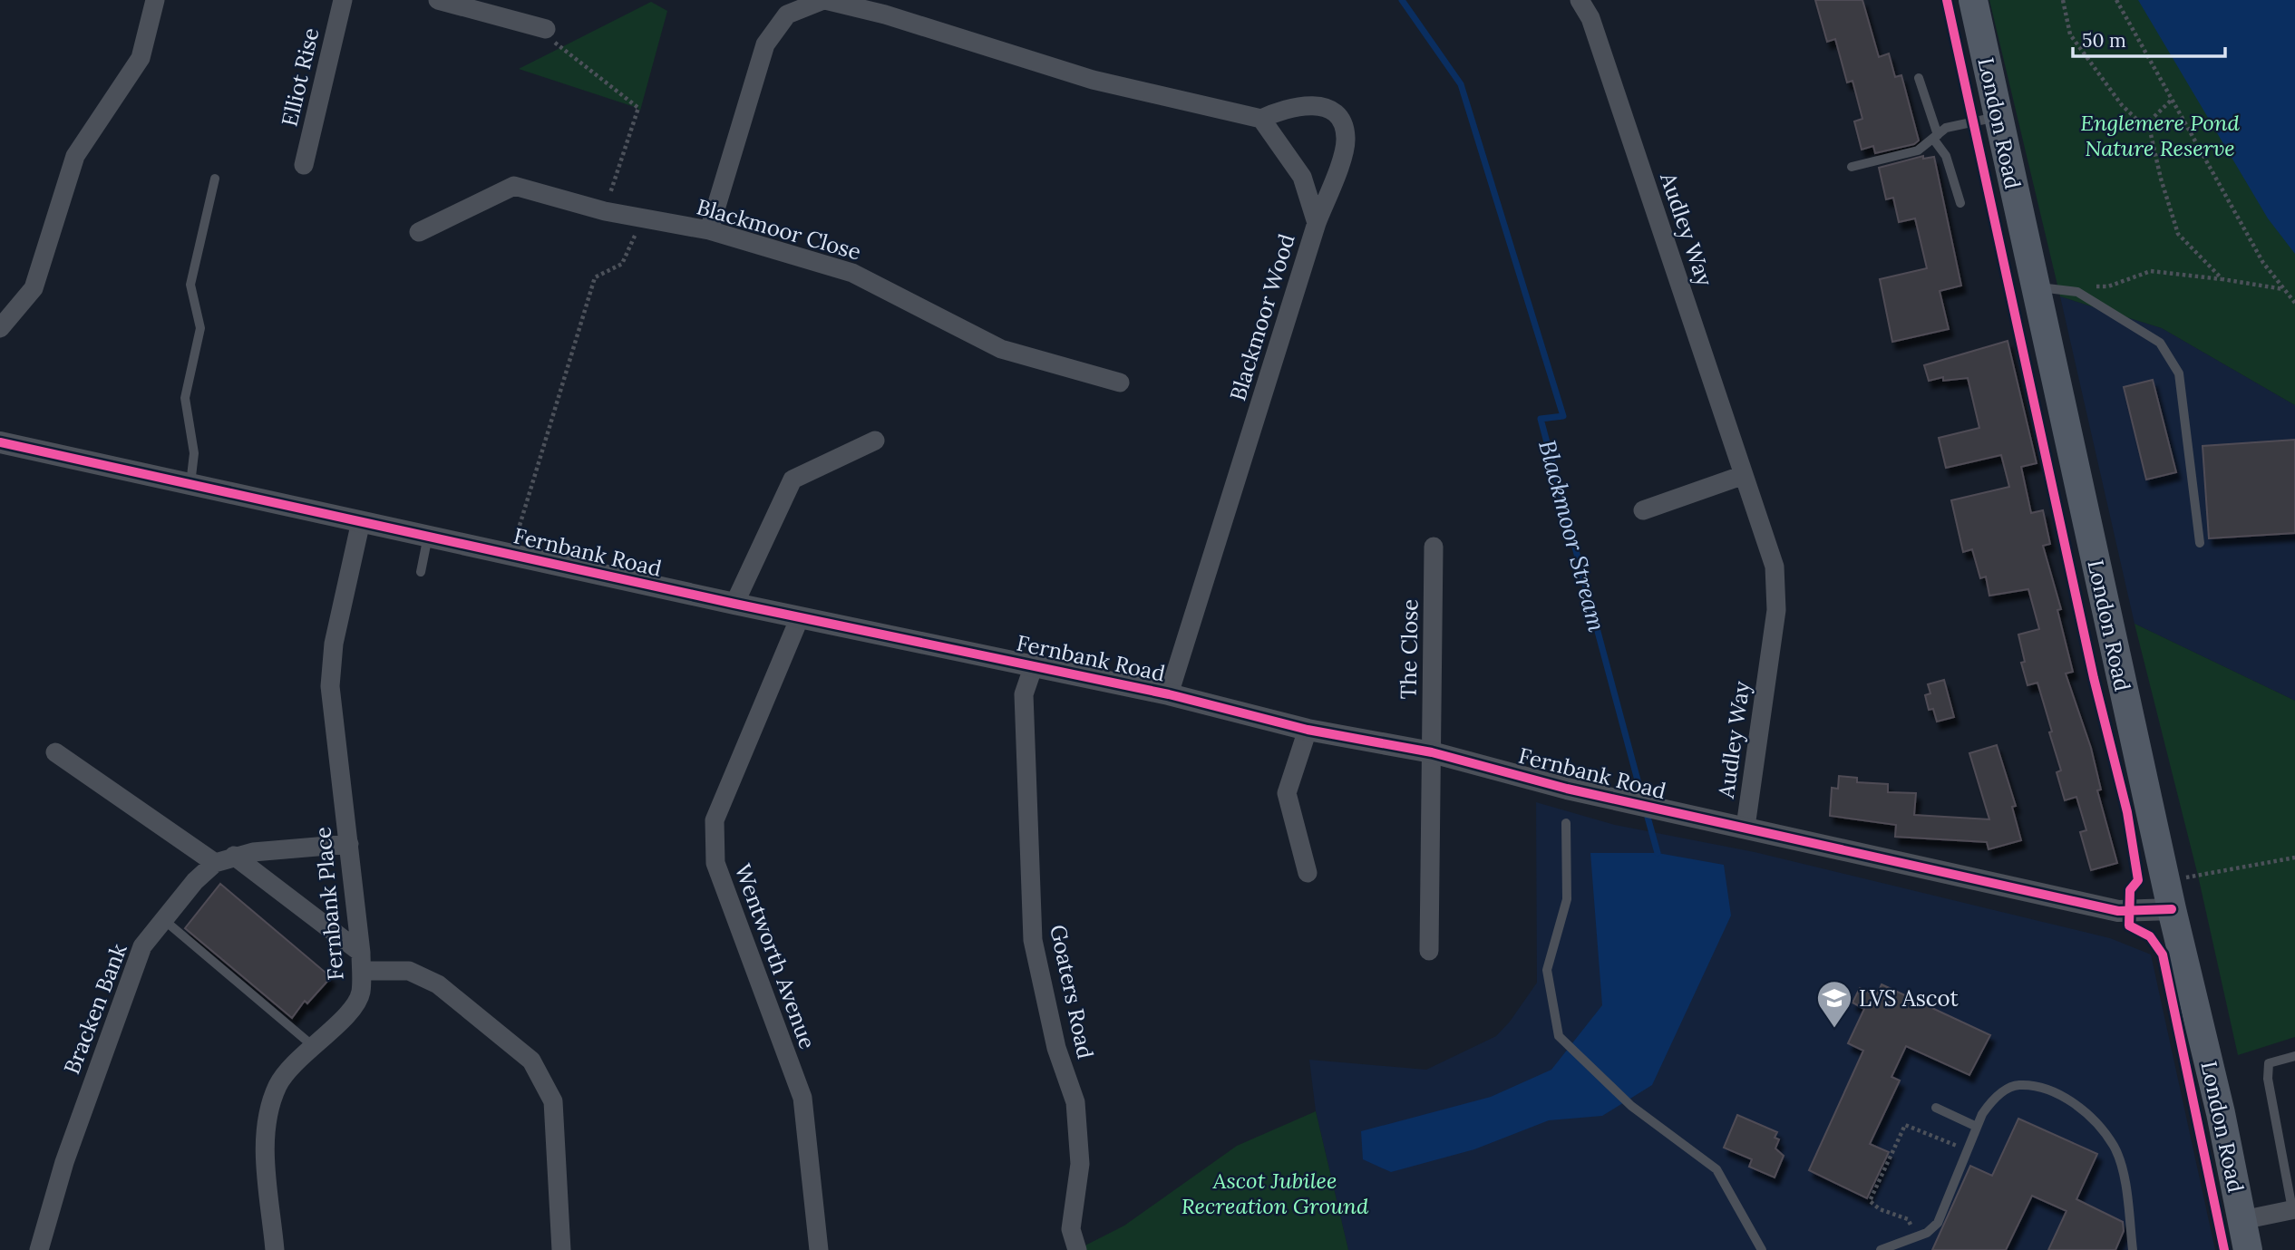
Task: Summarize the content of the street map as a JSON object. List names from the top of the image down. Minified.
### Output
{"streets":{"main road":["London Road"],"street":["Elliot Rise","Blackmoor Close","Audley Way","Blackmoor Wood","Fernbank Road","The Close","Fernbank Place","Wentworth Avenue","Goaters Road","Bracken Bank"]},"crossings":[["London Road","Fernbank Road"],["Audley Way","Fernbank Road"],["Blackmoor Wood","Fernbank Road"],["Fernbank Road","The Close"],["Fernbank Road","Fernbank Place"],["Fernbank Road","Wentworth Avenue"],["Fernbank Road","Goaters Road"],["Fernbank Place","Bracken Bank"]],"water":["Blackmoor Stream"],"parks":["Englemere Pond Nature Reserve","Ascot Jubilee Recreation Ground"],"places":{"school or university":["LVS Ascot"]},"scale_bar":"50 m"}
